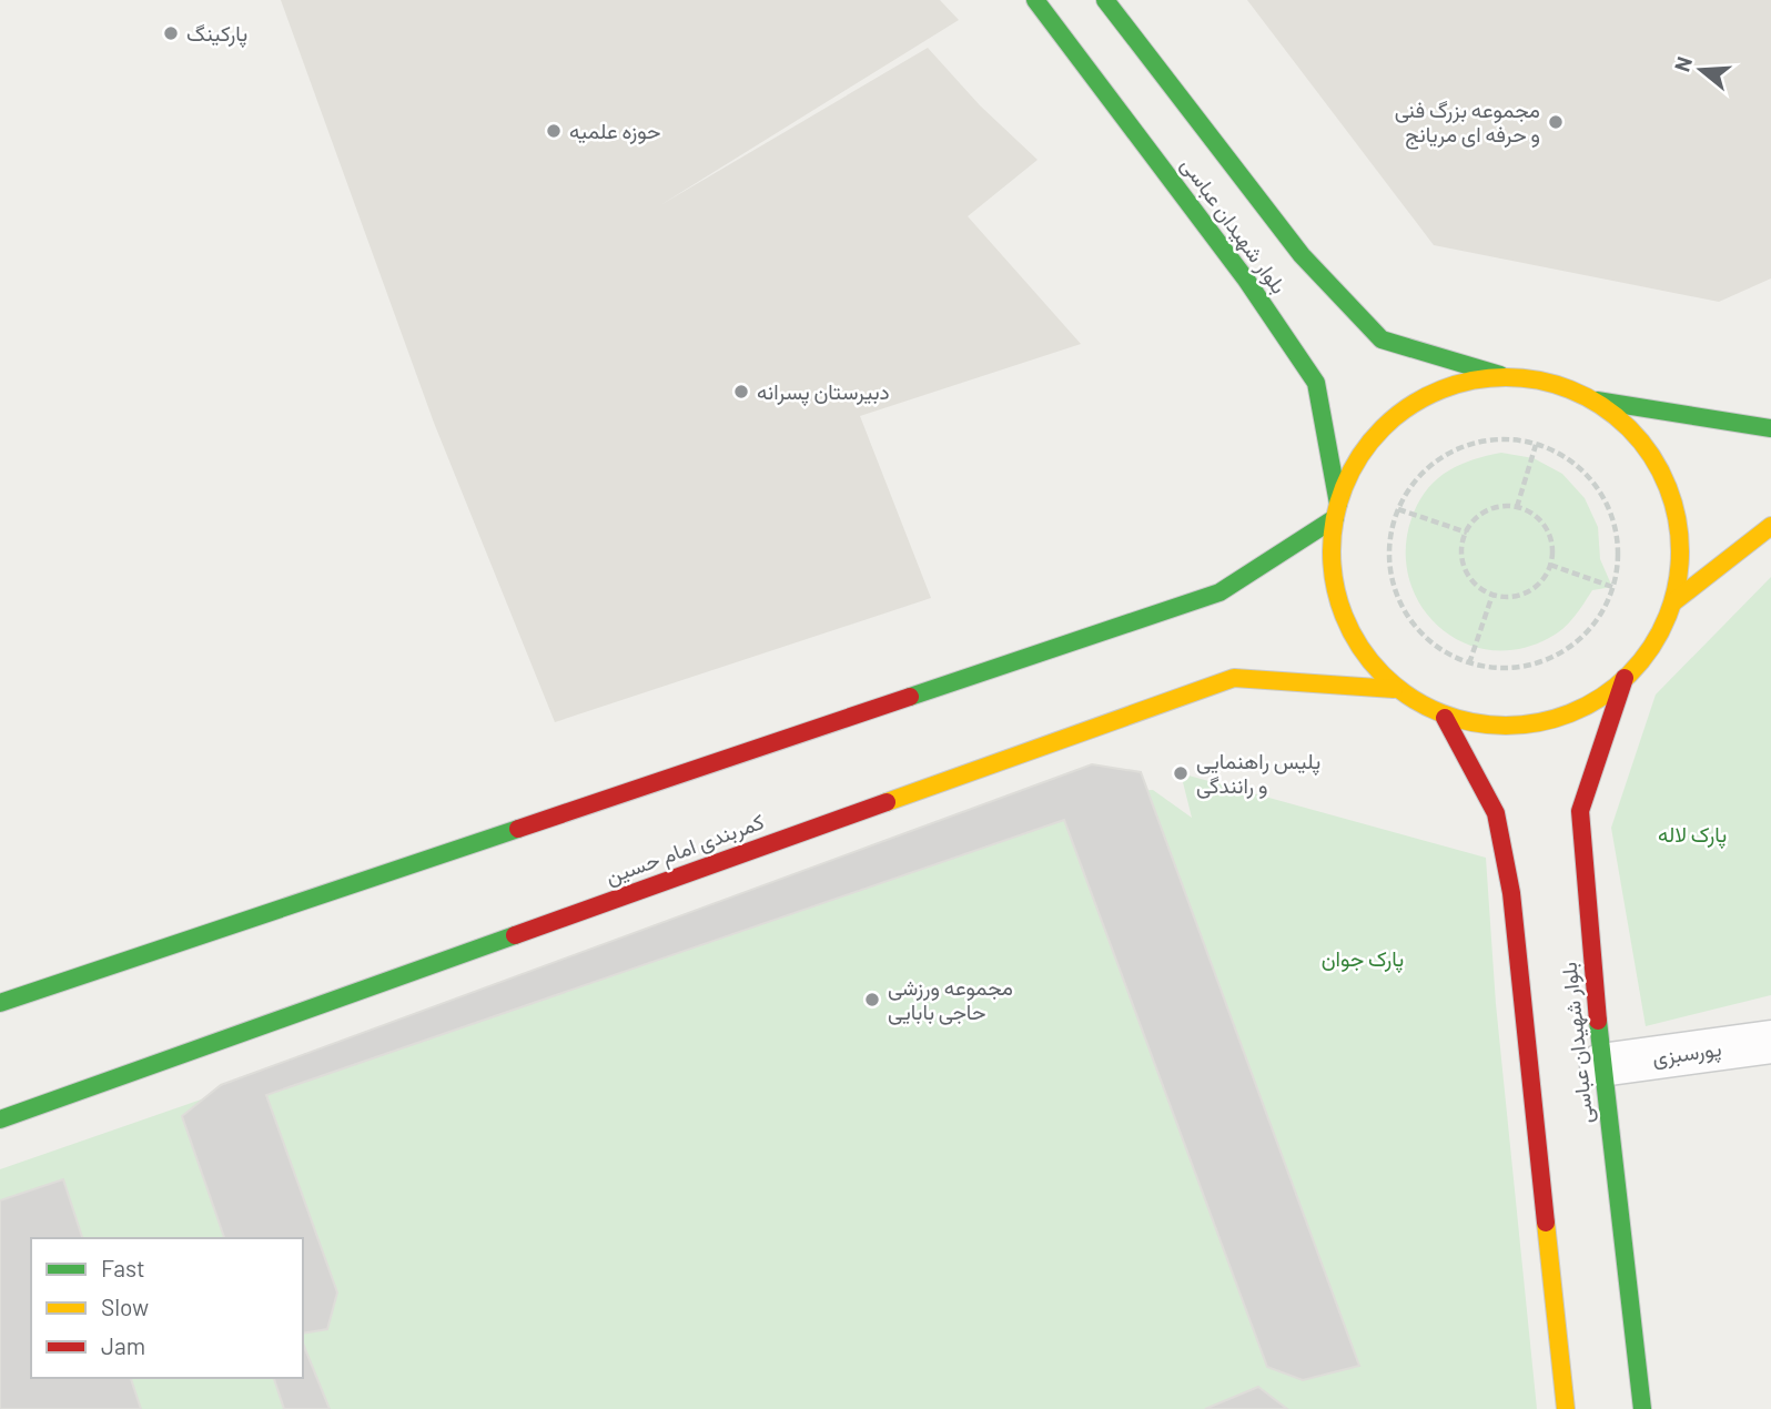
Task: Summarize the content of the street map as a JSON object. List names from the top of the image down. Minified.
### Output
{"streets":{"main road":["بلوار شهیدان عباسی","کمربندی امام حسین"],"street":["پورسبزی"]},"crossings":[["بلوار شهیدان عباسی","پورسبزی"]],"parks":["پارک لاله","پارک جوان"],"places":["پارکینگ","مجموعه بزرگ فنی و حرفه ای مریانج","حوزه علمیه","دبیرستان پسرانه","پلیس راهنمایی و رانندگی","مجموعه ورزشی حاجی بابایی"],"legend":["Fast","Slow","Jam"],"north":"left"}
